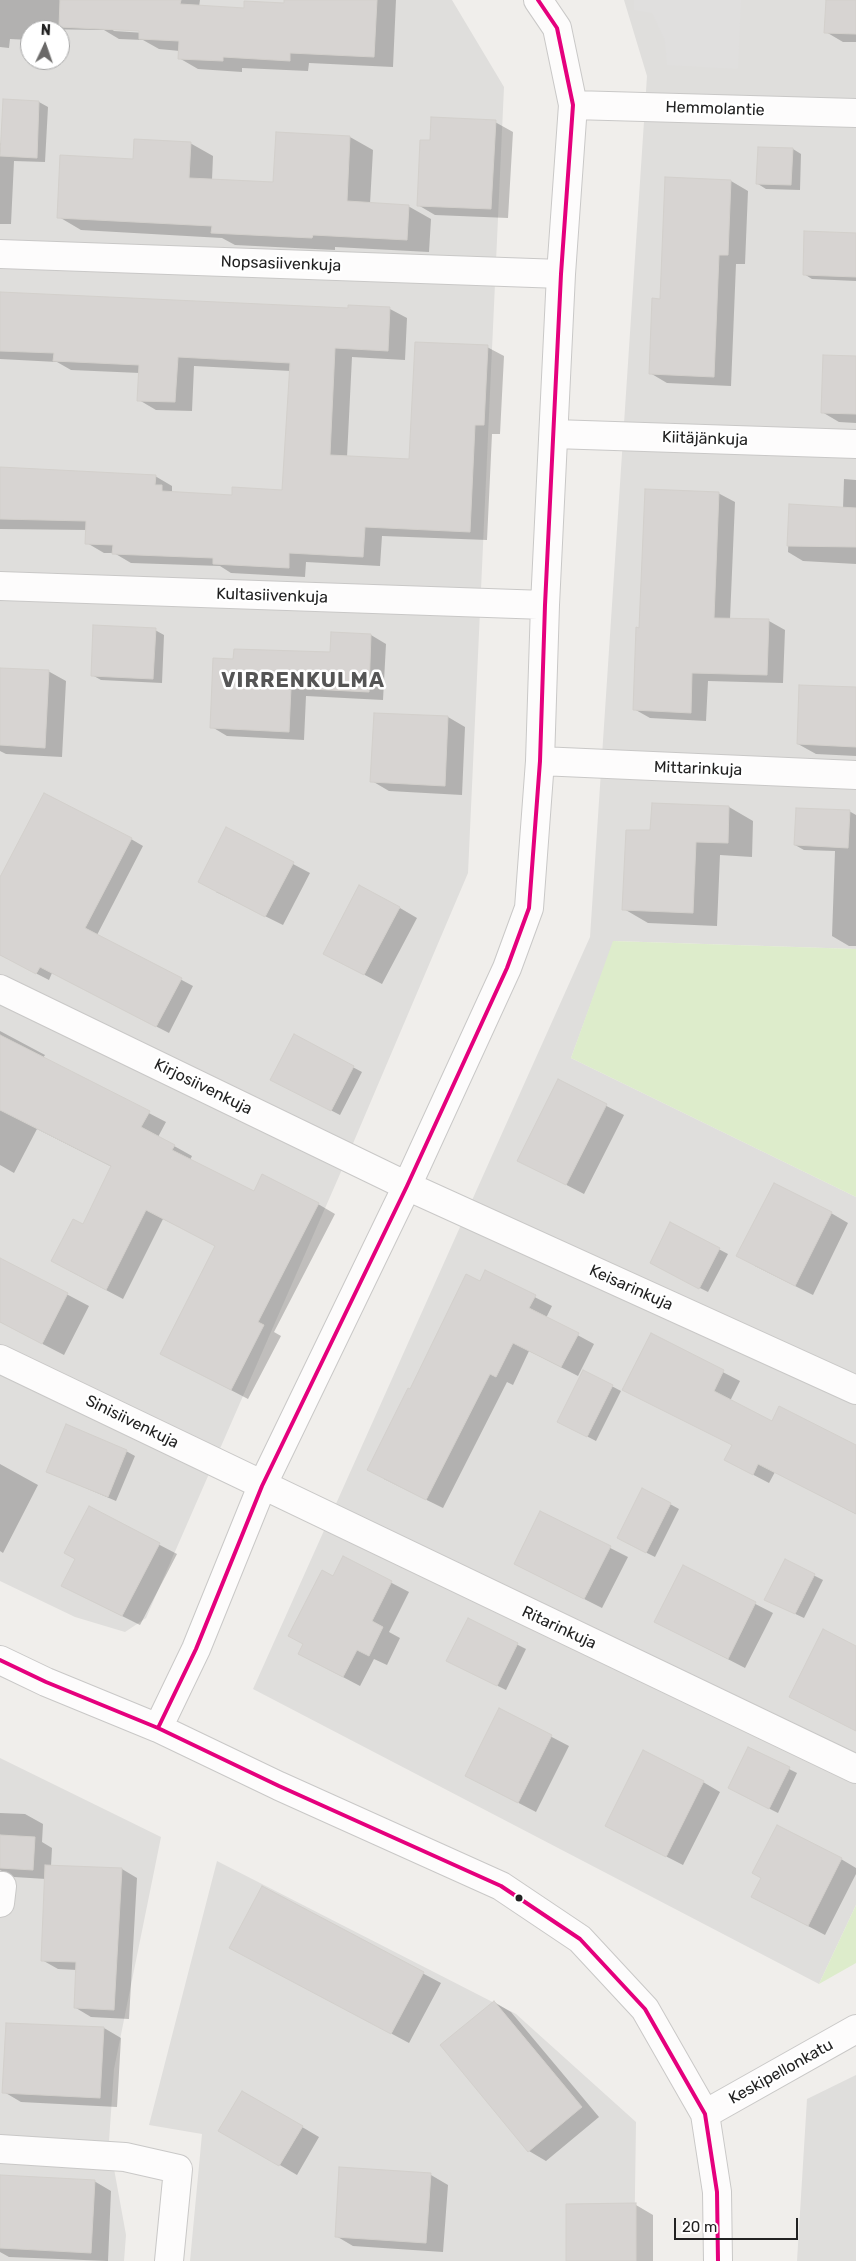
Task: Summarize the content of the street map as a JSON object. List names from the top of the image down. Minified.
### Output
{"streets":{"street":["Hemmolantie","Nopsasiivenkuja","Kiitäjänkuja","Kultasiivenkuja","Mittarinkuja","Kirjosiivenkuja","Keisarinkuja","Sinisiivenkuja","Ritarinkuja","Keskipellonkatu"]},"crossings":[["Kirjosiivenkuja","Keisarinkuja"],["Sinisiivenkuja","Ritarinkuja"]],"districts":["VIRRENKULMA"],"scale_bar":"20 m","north":"top"}
